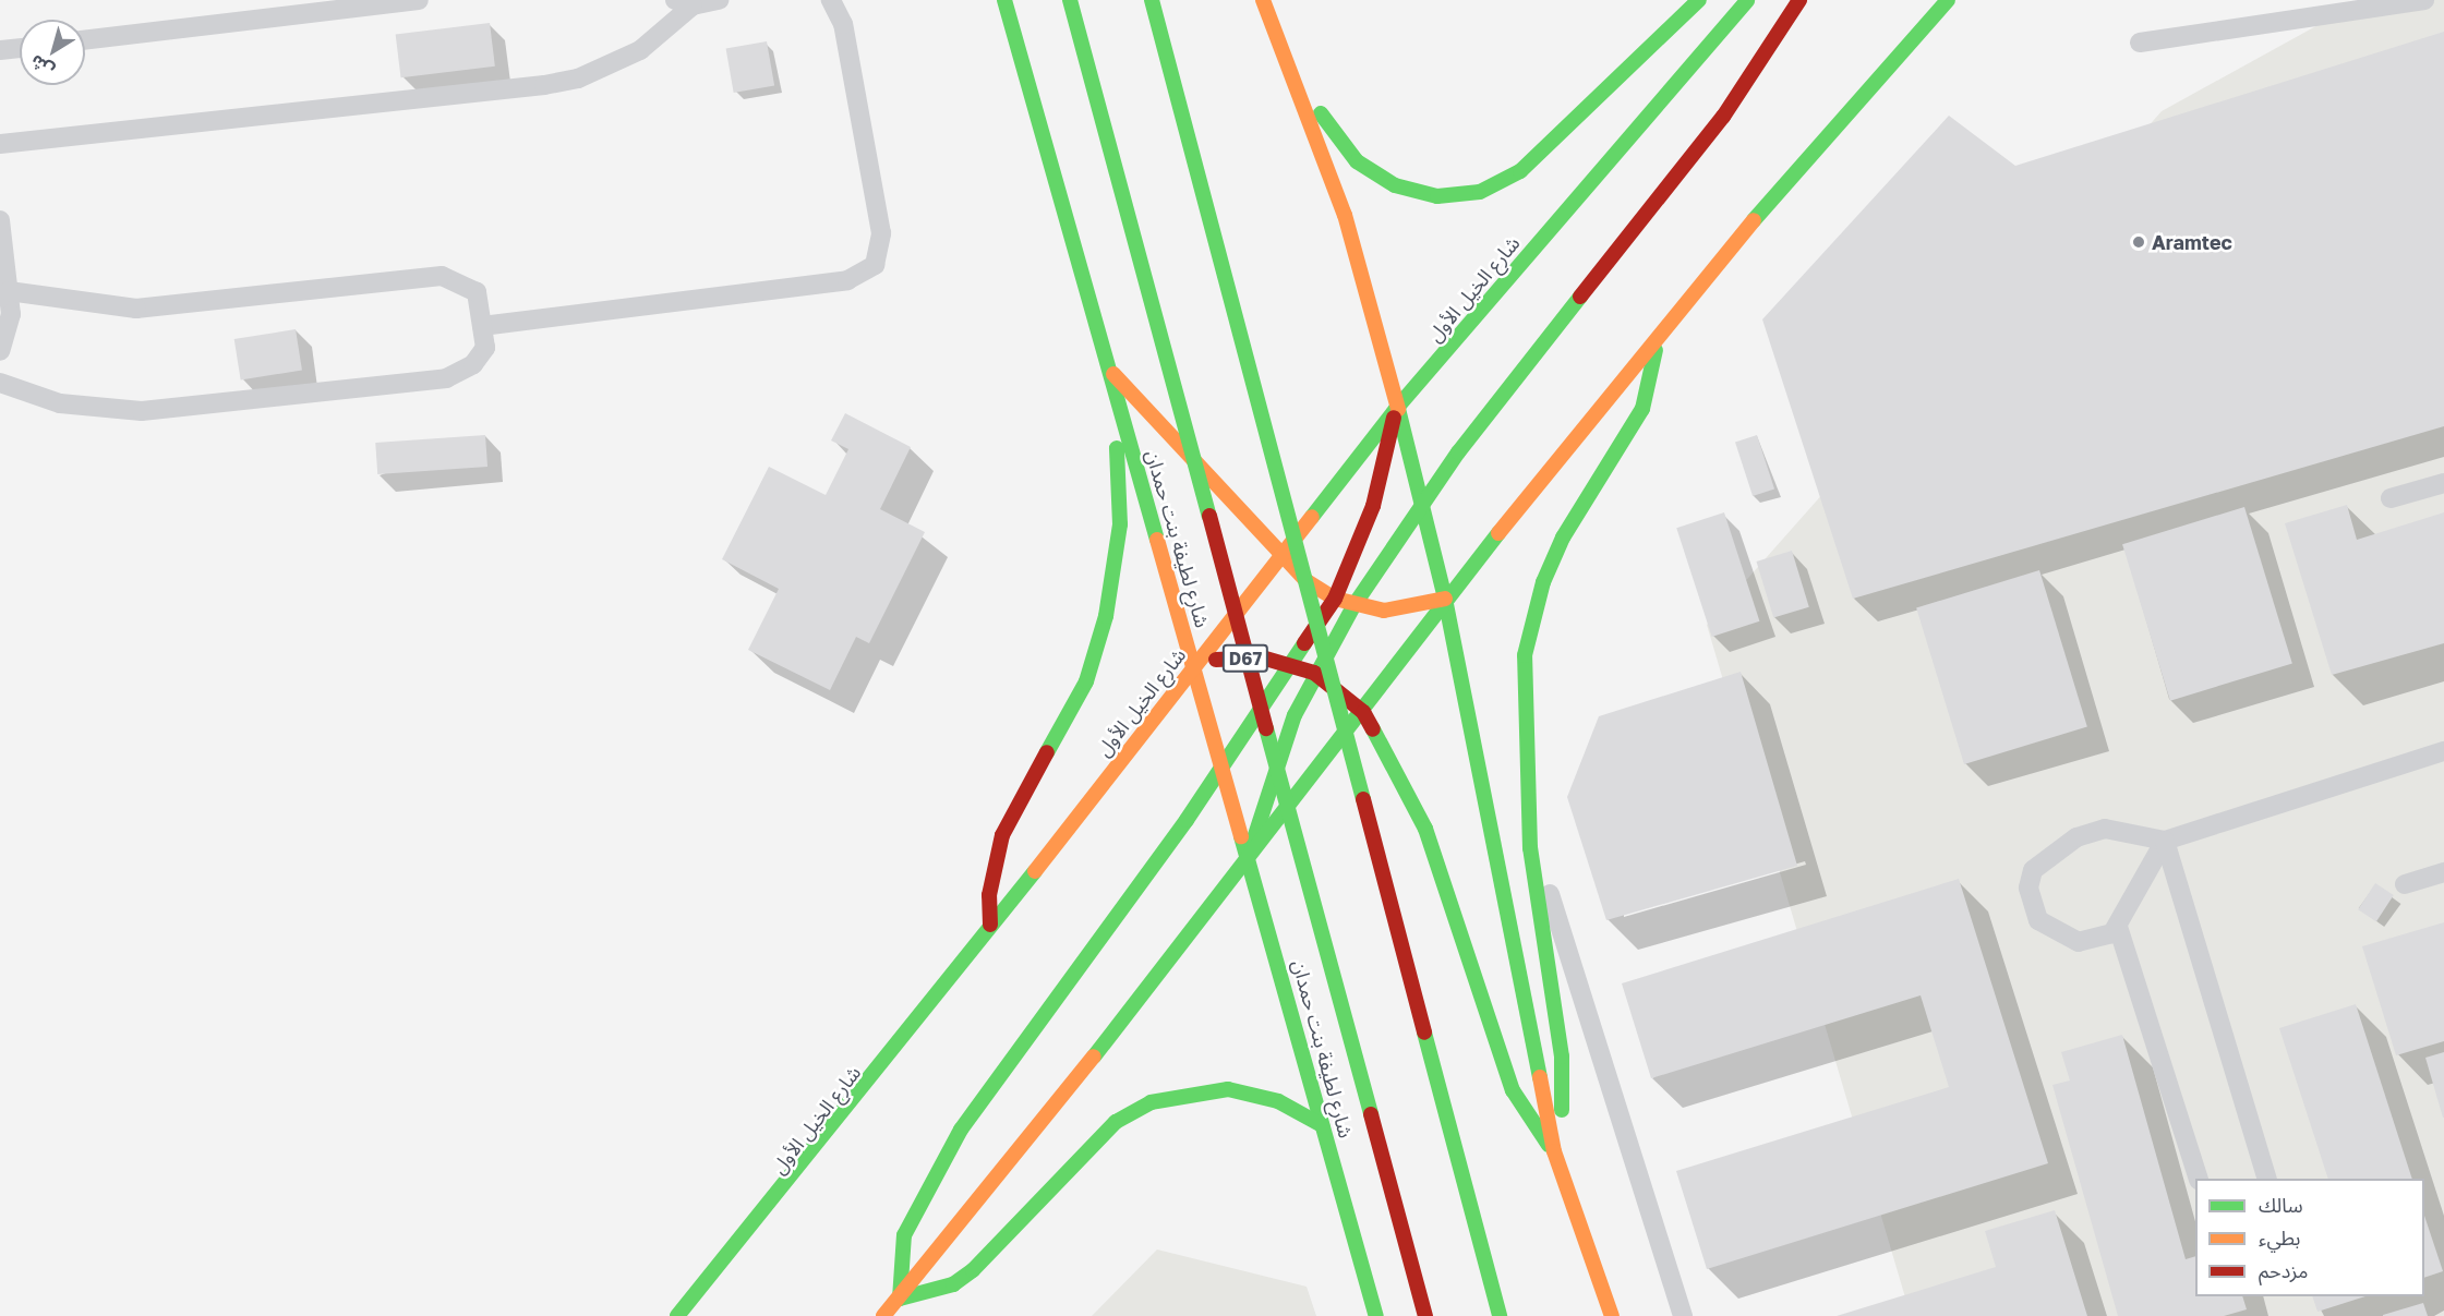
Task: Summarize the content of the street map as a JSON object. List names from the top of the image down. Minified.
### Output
{"streets":{"main road":["شارع الخيل الأول","شارع لطيفة بنت حمدان","D67"]},"crossings":[["شارع الخيل الأول","شارع لطيفة بنت حمدان"]],"places":["Aramtec"],"legend":["سالك","بطيء","مزدحم"],"north":"bottom left"}
